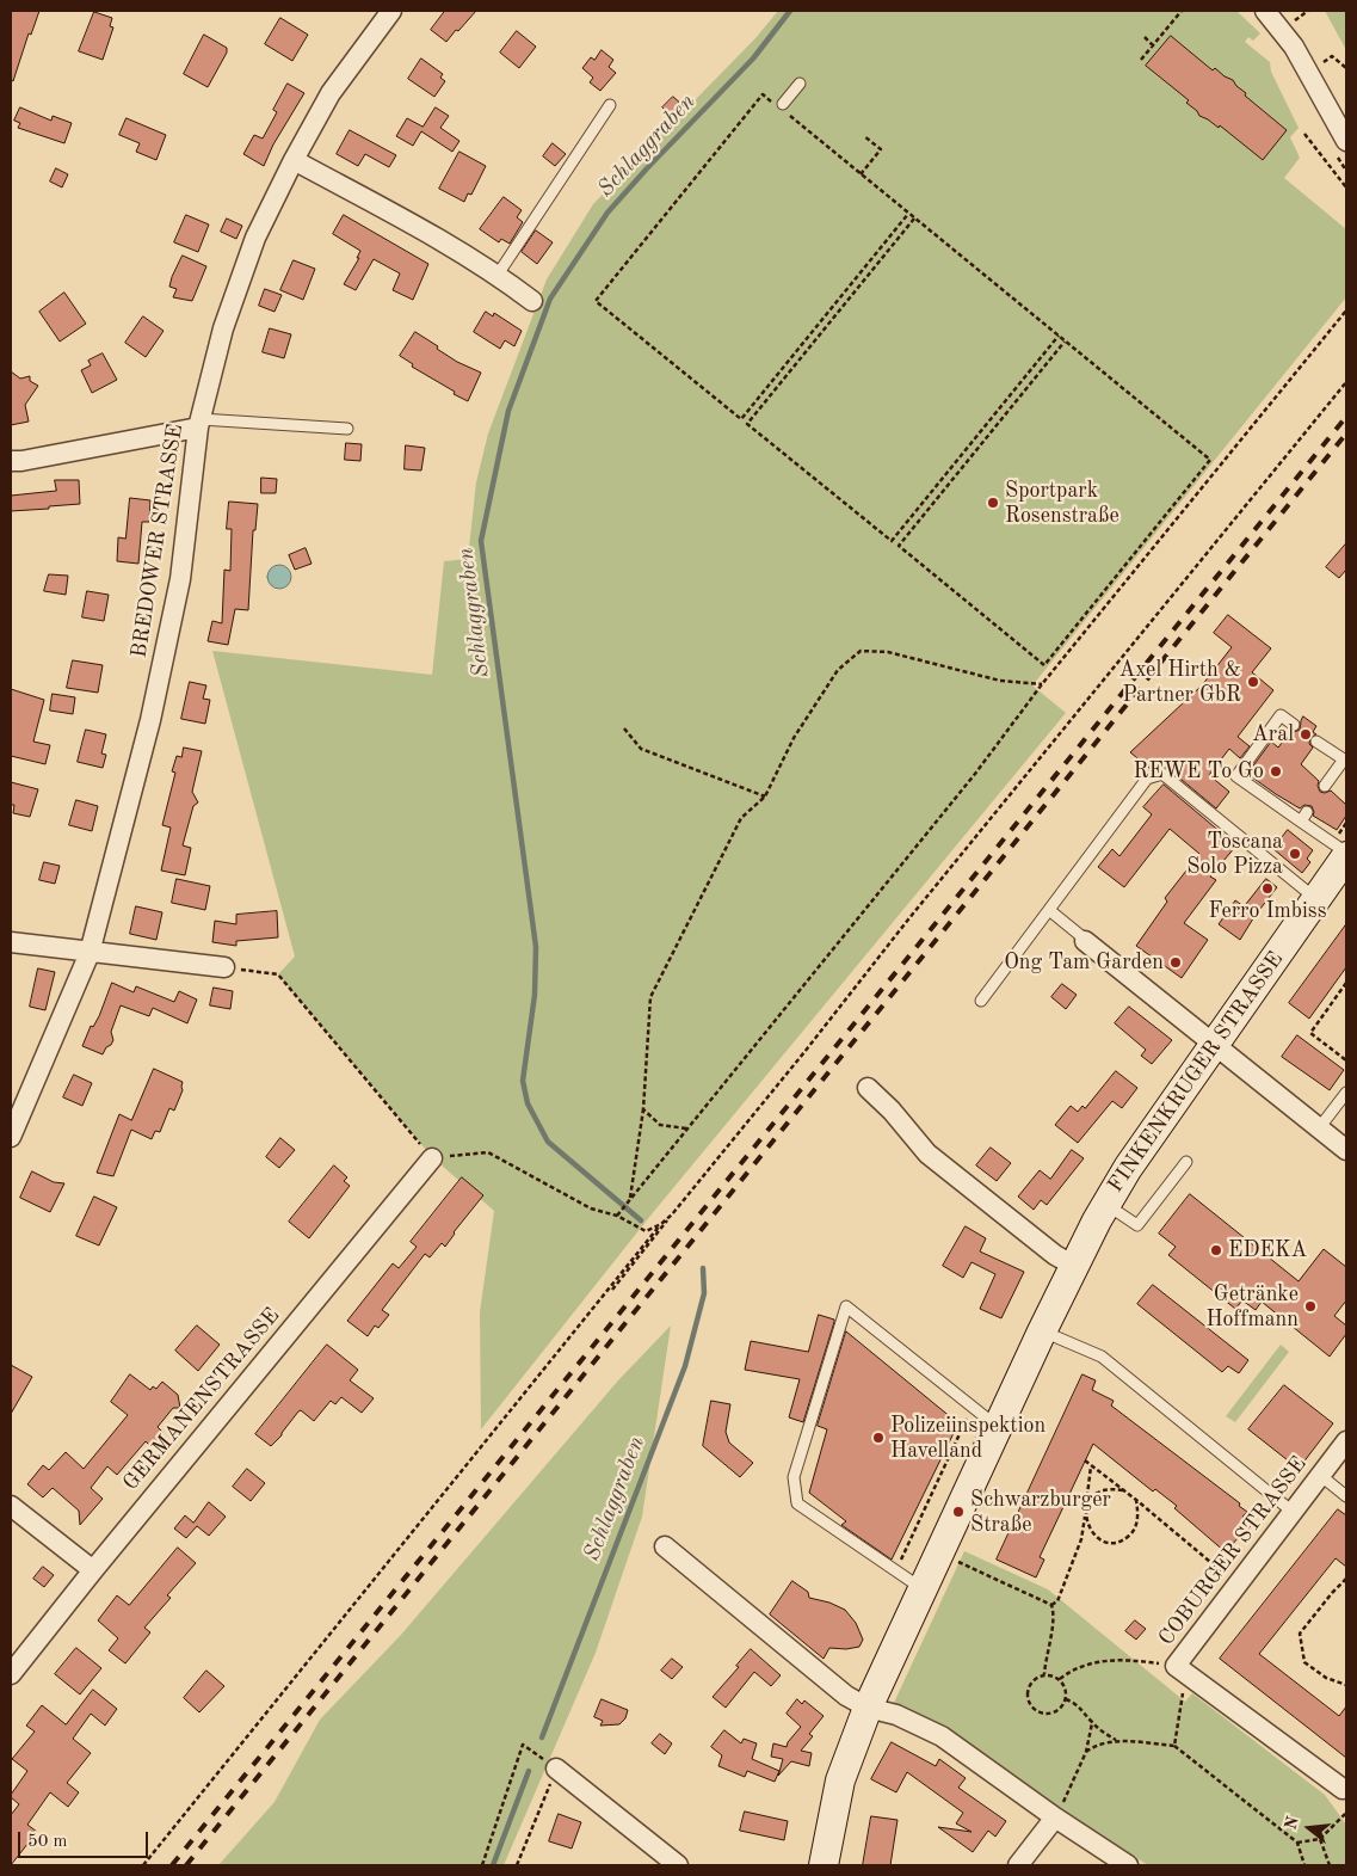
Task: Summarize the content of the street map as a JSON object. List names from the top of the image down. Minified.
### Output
{"streets":{"street":["BREDOWER STRASSE","FINKENKRUGER STRASSE","GERMANENSTRASSE","COBURGER STRASSE"]},"water":["Schlaggraben"],"places":["Sportpark Rosenstraße","Axel Hirth & Partner GbR","Aral","REWE To Go","Toscana Solo Pizza","Ferro Imbiss","Ong Tam Garden","EDEKA","Getränke Hoffmann","Polizeiinspektion Havelland","Schwarzburger Straße"],"scale_bar":"50 m","north":"left"}
